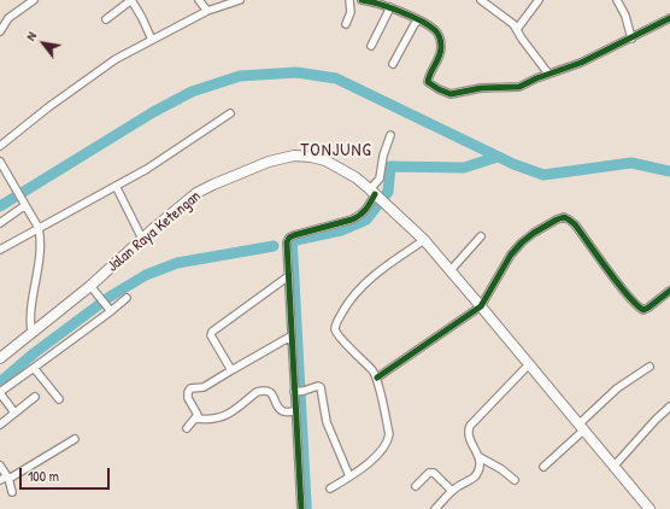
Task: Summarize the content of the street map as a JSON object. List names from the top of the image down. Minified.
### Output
{"streets":{"highway":["Jalan Raya Ketengan"]},"districts":["TONJUNG"],"scale_bar":"100 m","north":"top left"}
